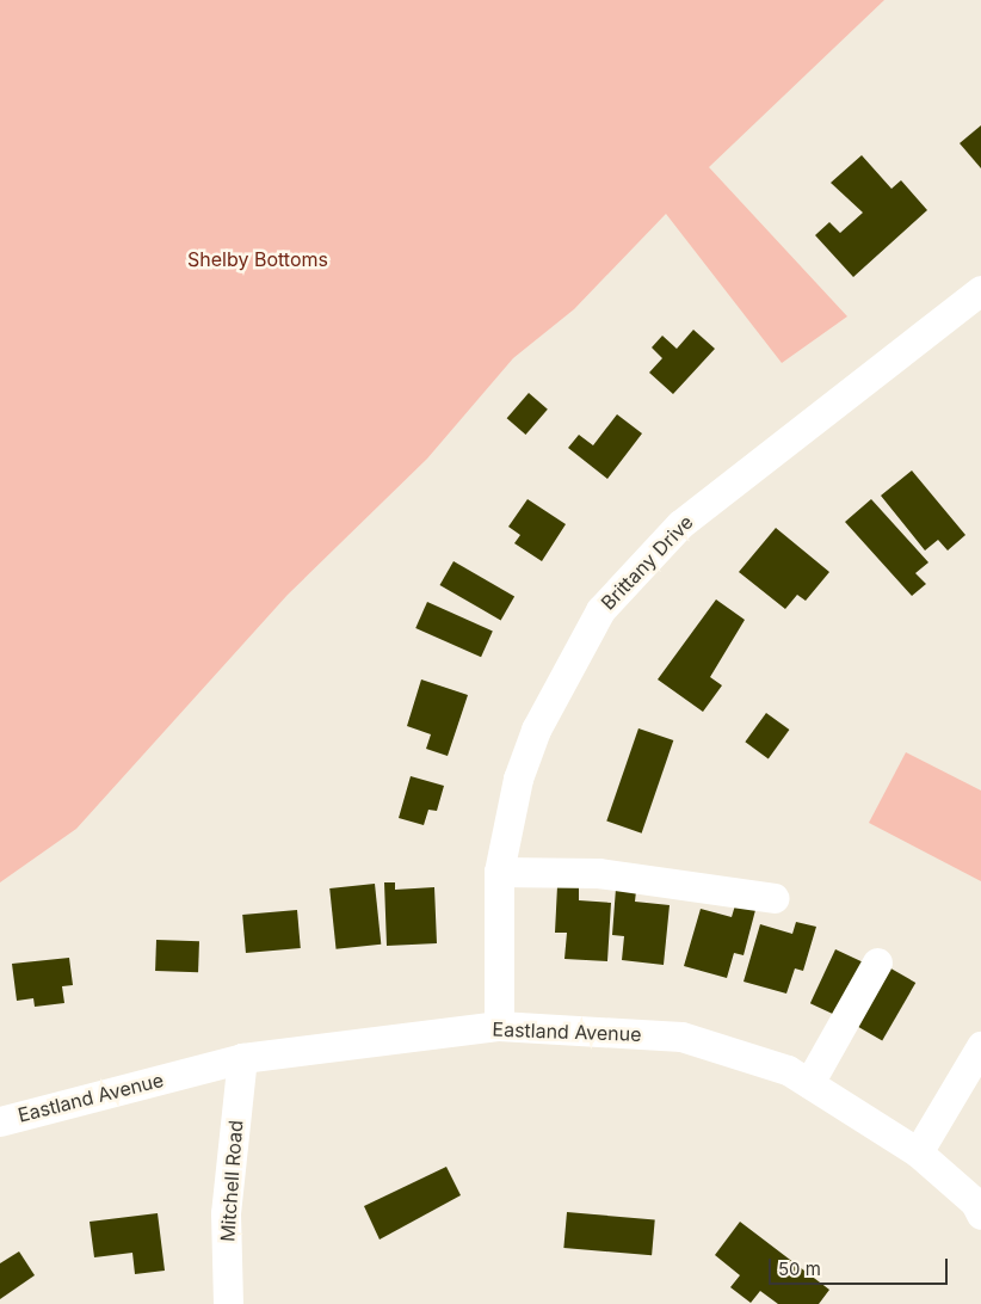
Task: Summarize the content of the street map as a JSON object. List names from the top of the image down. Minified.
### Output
{"streets":{"street":["Brittany Drive","Eastland Avenue","Mitchell Road"]},"crossings":[["Brittany Drive","Eastland Avenue"],["Eastland Avenue","Mitchell Road"]],"parks":["Shelby Bottoms"],"scale_bar":"50 m"}
